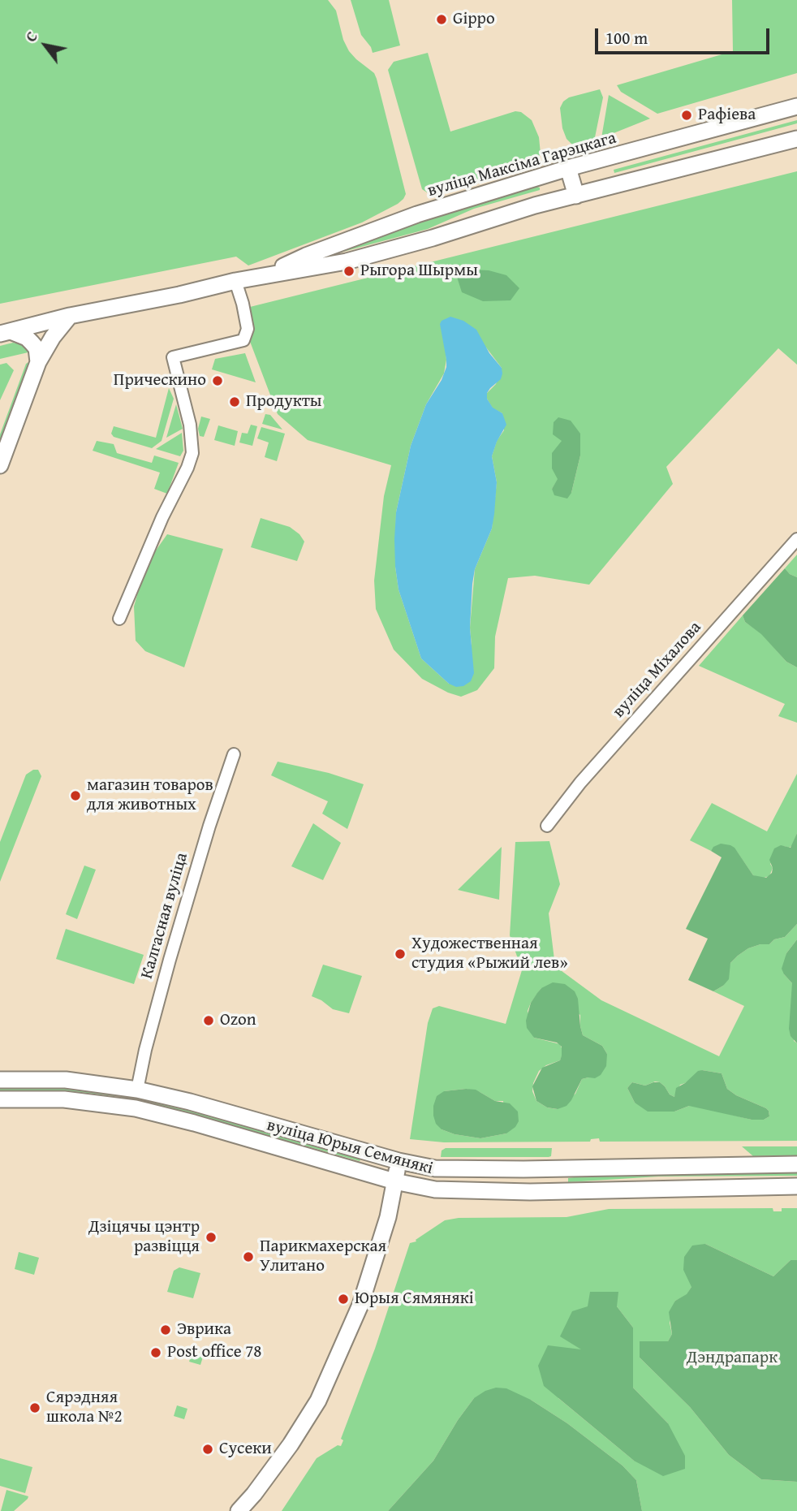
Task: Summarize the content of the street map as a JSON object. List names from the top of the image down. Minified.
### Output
{"streets":{"main road":["вуліца Максіма Гарэцкага","вуліца Юрыя Семянякі"],"street":["вуліца Міхалова","Калгасная вуліца"]},"crossings":[["Калгасная вуліца","вуліца Юрыя Семянякі"]],"parks":["Дэндрапарк"],"places":["Gippo","Рафіева","Рыгора Шырмы","Прическино","Продукты","магазин товаров для животных","Художественная студия «Рыжий лев»","Ozon","Дзіцячы цэнтр развіцця","Парикмахерская Улитано","Юрыя Сямянякі","Эврика","Post office 78","Сярэдняя школа №2","Сусеки"],"scale_bar":"100 m","north":"top left"}
